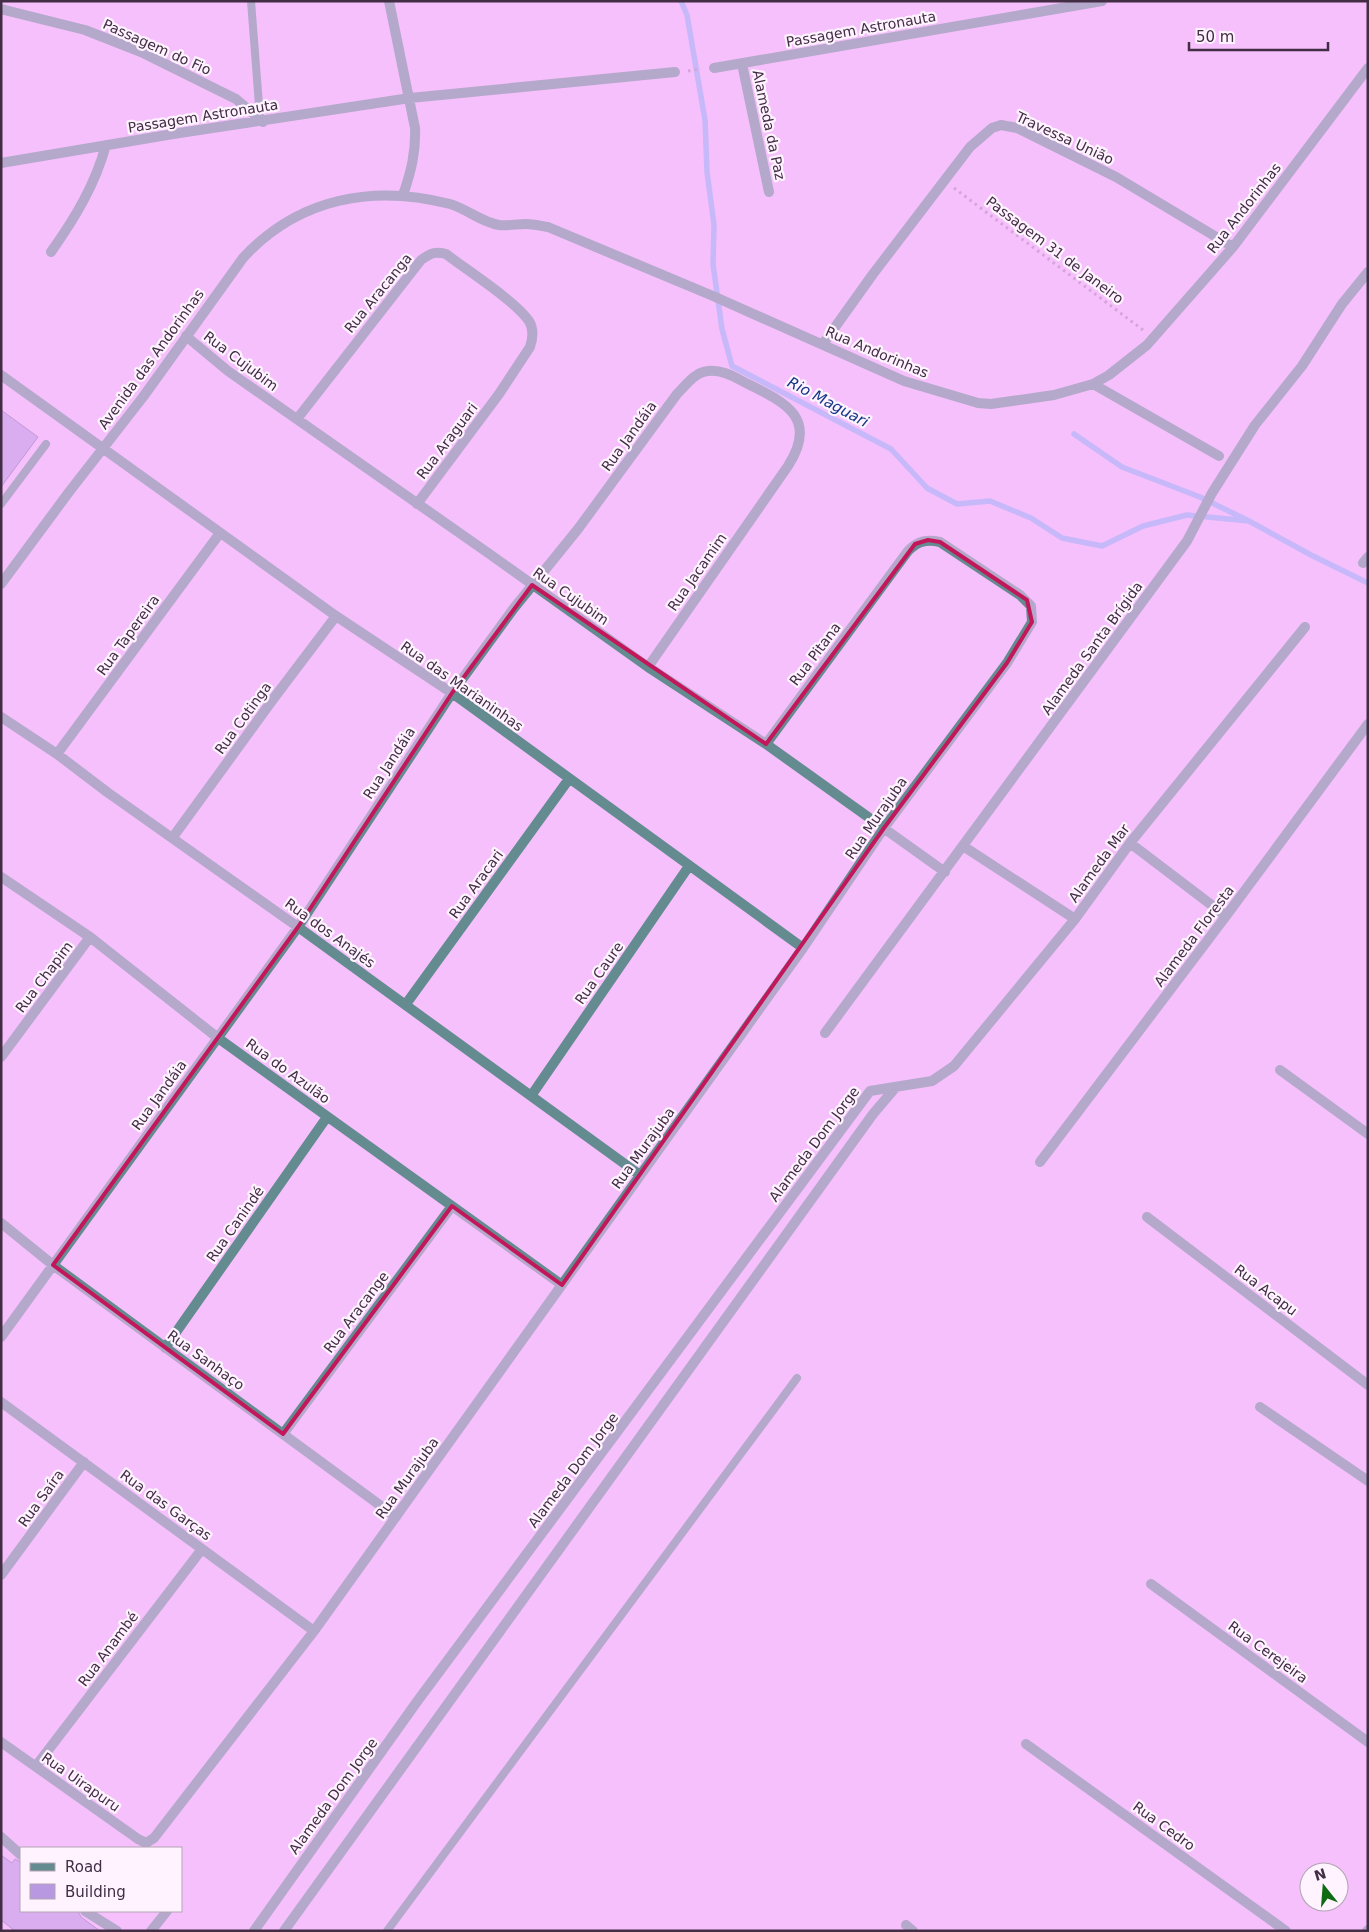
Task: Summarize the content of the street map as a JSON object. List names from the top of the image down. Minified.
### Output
{"streets":{"street":["Passagem Astronauta","Passagem do Fio","Alameda da Paz","Travessa União","Rua Andorinhas","Rua Aracanga","Avenida das Andorinhas","Rua Cujubim","Rua Jandáia","Rua Araguari","Rua Jacamim","Rua Tapereira","Alameda Santa Brígida","Rua Pitana","Rua das Marianinhas","Rua Cotinga","Rua Murajuba","Alameda Mar","Rua Aracari","Rua dos Anajés","Alameda Floresta","Rua Caure","Rua Chapim","Rua do Azulão","Alameda Dom Jorge","Rua Canindé","Rua Acapu","Rua Aracange","Rua Sanhaço","Rua Saíra","Rua das Garças","Rua Anambé","Rua Cerejeira","Rua Uirapuru","Rua Cedro"],"path":["Passagem 31 de Janeiro"]},"crossings":[["Passagem Astronauta","Passagem do Fio"],["Passagem Astronauta","Alameda da Paz"],["Travessa União","Rua Andorinhas"],["Travessa União","Passagem 31 de Janeiro"],["Rua Andorinhas","Passagem 31 de Janeiro"],["Rua Andorinhas","Avenida das Andorinhas"],["Rua Aracanga","Rua Cujubim"],["Rua Aracanga","Rua Araguari"],["Avenida das Andorinhas","Rua Cujubim"],["Avenida das Andorinhas","Rua das Marianinhas"],["Rua Cujubim","Rua Jandáia"],["Rua Cujubim","Rua Araguari"],["Rua Cujubim","Rua Jacamim"],["Rua Cujubim","Alameda Santa Brígida"],["Rua Cujubim","Rua Pitana"],["Rua Cujubim","Rua Murajuba"],["Rua Jandáia","Rua Jacamim"],["Rua Jandáia","Rua das Marianinhas"],["Rua Jandáia","Rua dos Anajés"],["Rua Jandáia","Rua do Azulão"],["Rua Jandáia","Rua Sanhaço"],["Rua Tapereira","Rua das Marianinhas"],["Rua Tapereira","Rua dos Anajés"],["Rua Pitana","Rua Murajuba"],["Rua das Marianinhas","Rua Cotinga"],["Rua das Marianinhas","Rua Murajuba"],["Rua das Marianinhas","Rua Aracari"],["Rua das Marianinhas","Rua Caure"],["Rua Cotinga","Rua dos Anajés"],["Rua Murajuba","Rua dos Anajés"],["Rua Murajuba","Rua do Azulão"],["Rua Murajuba","Rua Sanhaço"],["Rua Murajuba","Rua das Garças"],["Rua Murajuba","Rua Uirapuru"],["Alameda Mar","Alameda Dom Jorge"],["Rua Aracari","Rua dos Anajés"],["Rua dos Anajés","Rua Caure"],["Rua Chapim","Rua do Azulão"],["Rua do Azulão","Rua Canindé"],["Rua do Azulão","Rua Aracange"],["Rua Canindé","Rua Sanhaço"],["Rua Aracange","Rua Sanhaço"],["Rua Saíra","Rua das Garças"],["Rua das Garças","Rua Anambé"],["Rua Anambé","Rua Uirapuru"]],"water":["Rio Maguari"],"legend":["Road","Building"],"scale_bar":"50 m","north":"top"}
